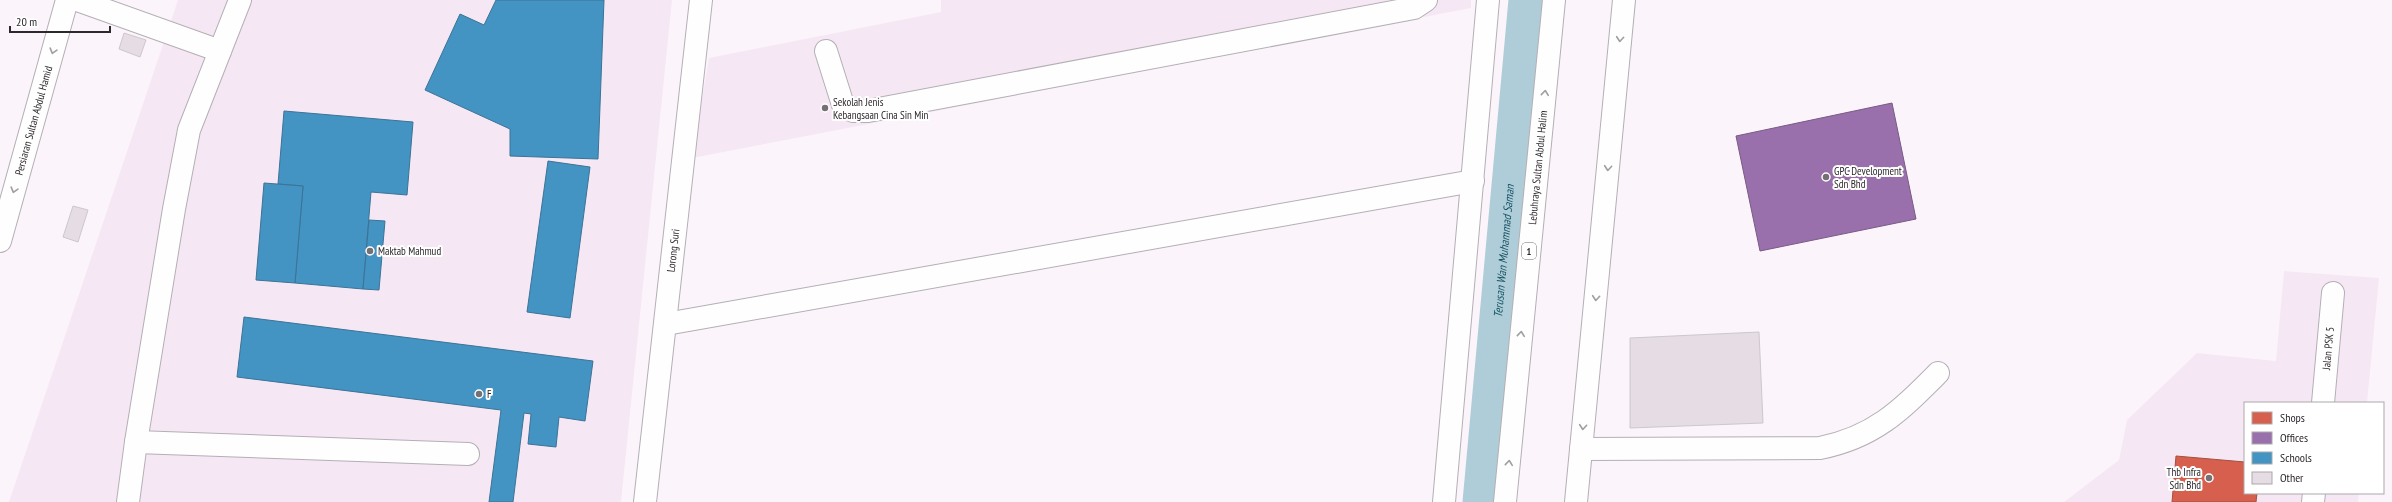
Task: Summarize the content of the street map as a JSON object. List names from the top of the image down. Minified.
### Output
{"streets":{"street":["Persiaran Sultan Abdul Hamid","Lebuhraya Sultan Abdul Halim","Lorong Suri","1","Jalan PSK 5"]},"water":["Terusan Wan Muhammad Saman"],"places":["Sekolah Jenis Kebangsaan Cina Sin Min","GPC Development Sdn Bhd","Maktab Mahmud","F","Thb Infra Sdn Bhd"],"legend":["Shops","Offices","Schools","Other"],"scale_bar":"20 m"}
